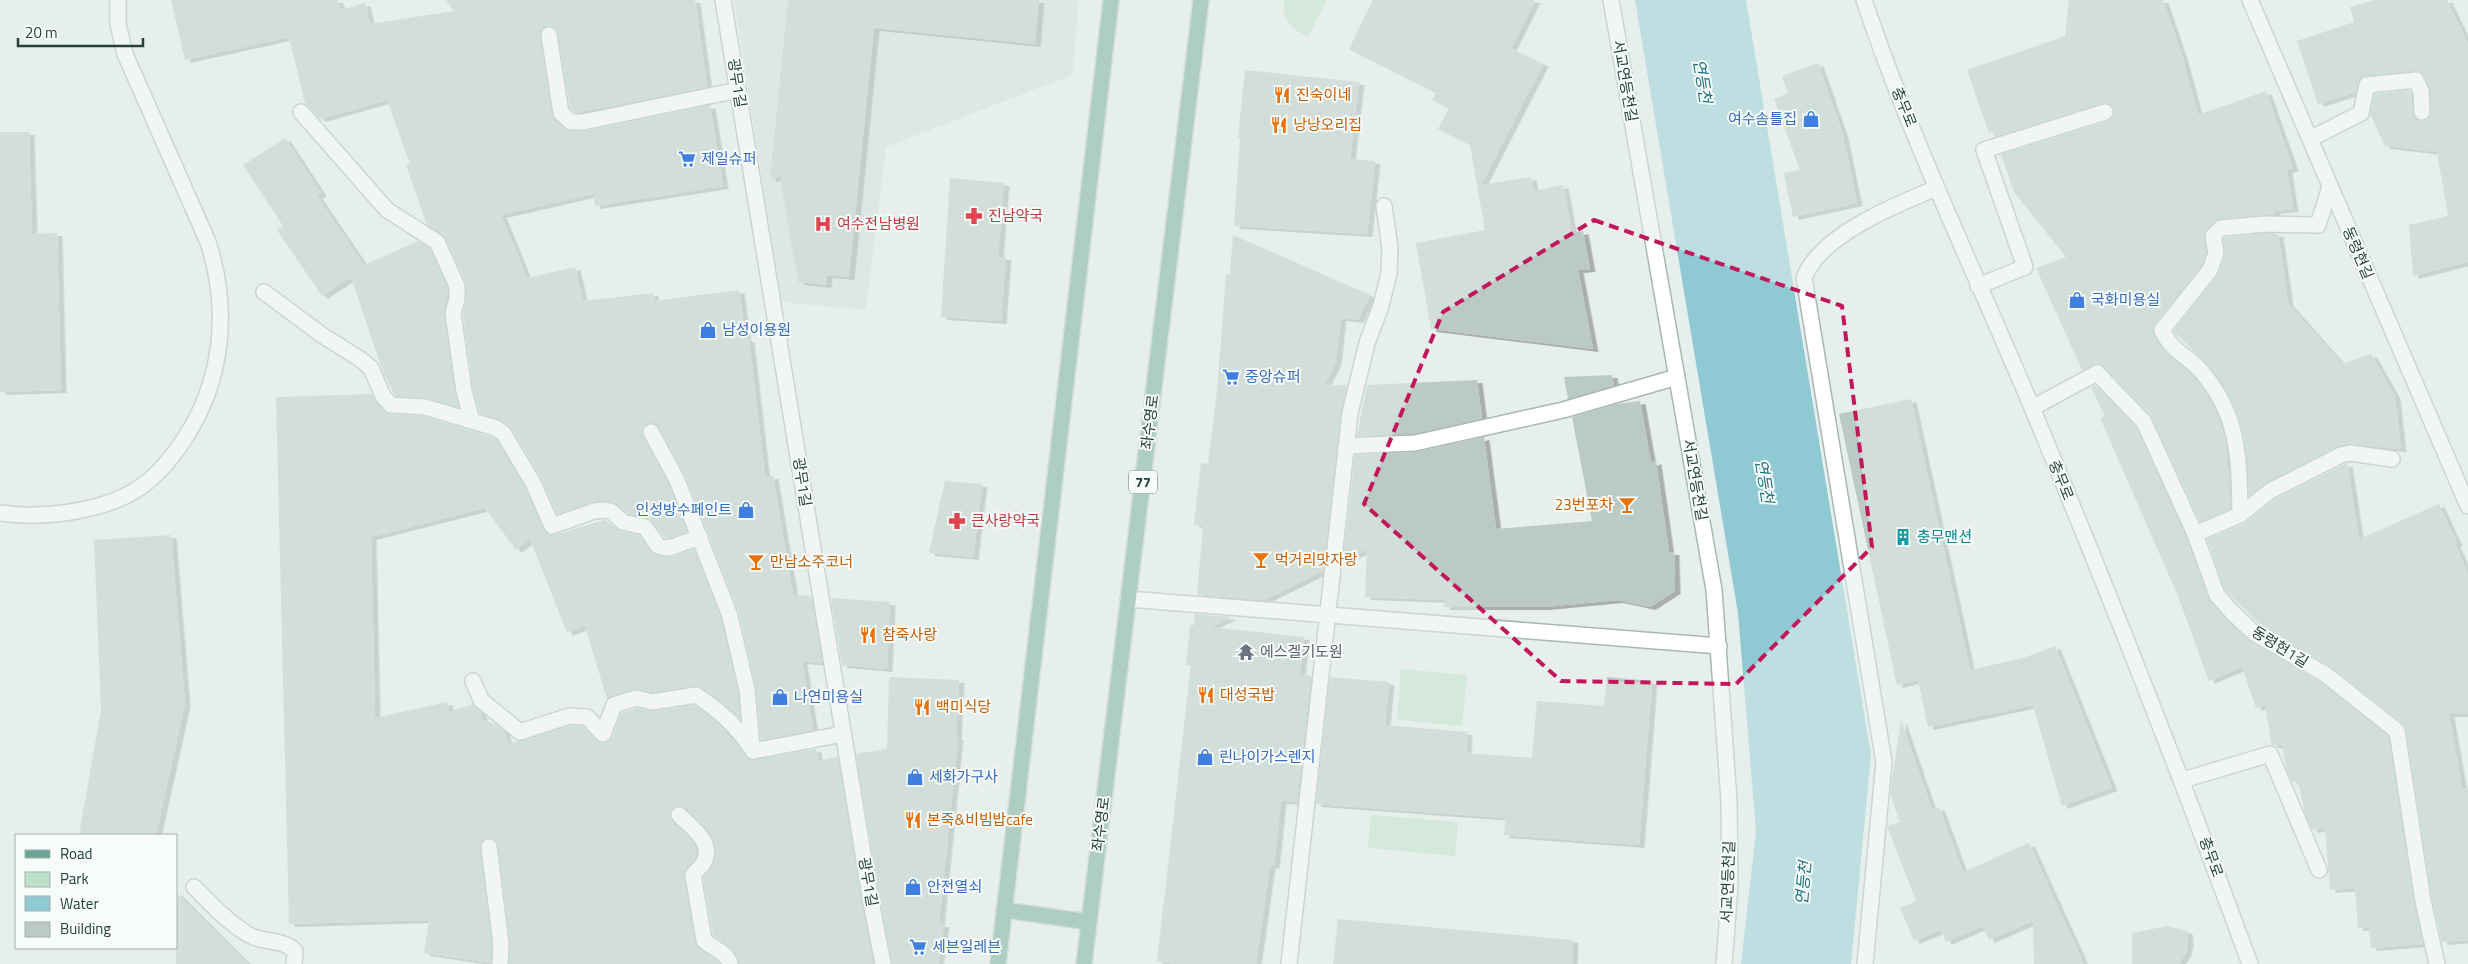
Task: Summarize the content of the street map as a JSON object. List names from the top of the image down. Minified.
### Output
{"streets":{"main road":["좌수영로","77"],"street":["서교연등천길","광무1길","충무로","동령현길","동령현1길"]},"crossings":[["충무로","동령현1길"]],"water":["연등천"],"places":{"restaurant":["진숙이네","낭낭오리집","참죽사랑","대성국밥","백미식당","본죽&비빔밥cafe"],"shop":["여수솜틀집","국화미용실","남성이용원","인성방수페인트","나연미용실","린나이가스렌지","세화가구사","안전열쇠"],"supermarket":["제일슈퍼","중앙슈퍼","세븐일레븐"],"pharmacy":["진남약국","큰사랑약국"],"hospital":["여수전남병원"],"bar":["23번포차","먹거리맛자랑","만남소주코너"],"building":["충무맨션"],"temple":["에스겔기도원"]},"legend":["Road","Park","Water","Building"],"scale_bar":"20 m"}
